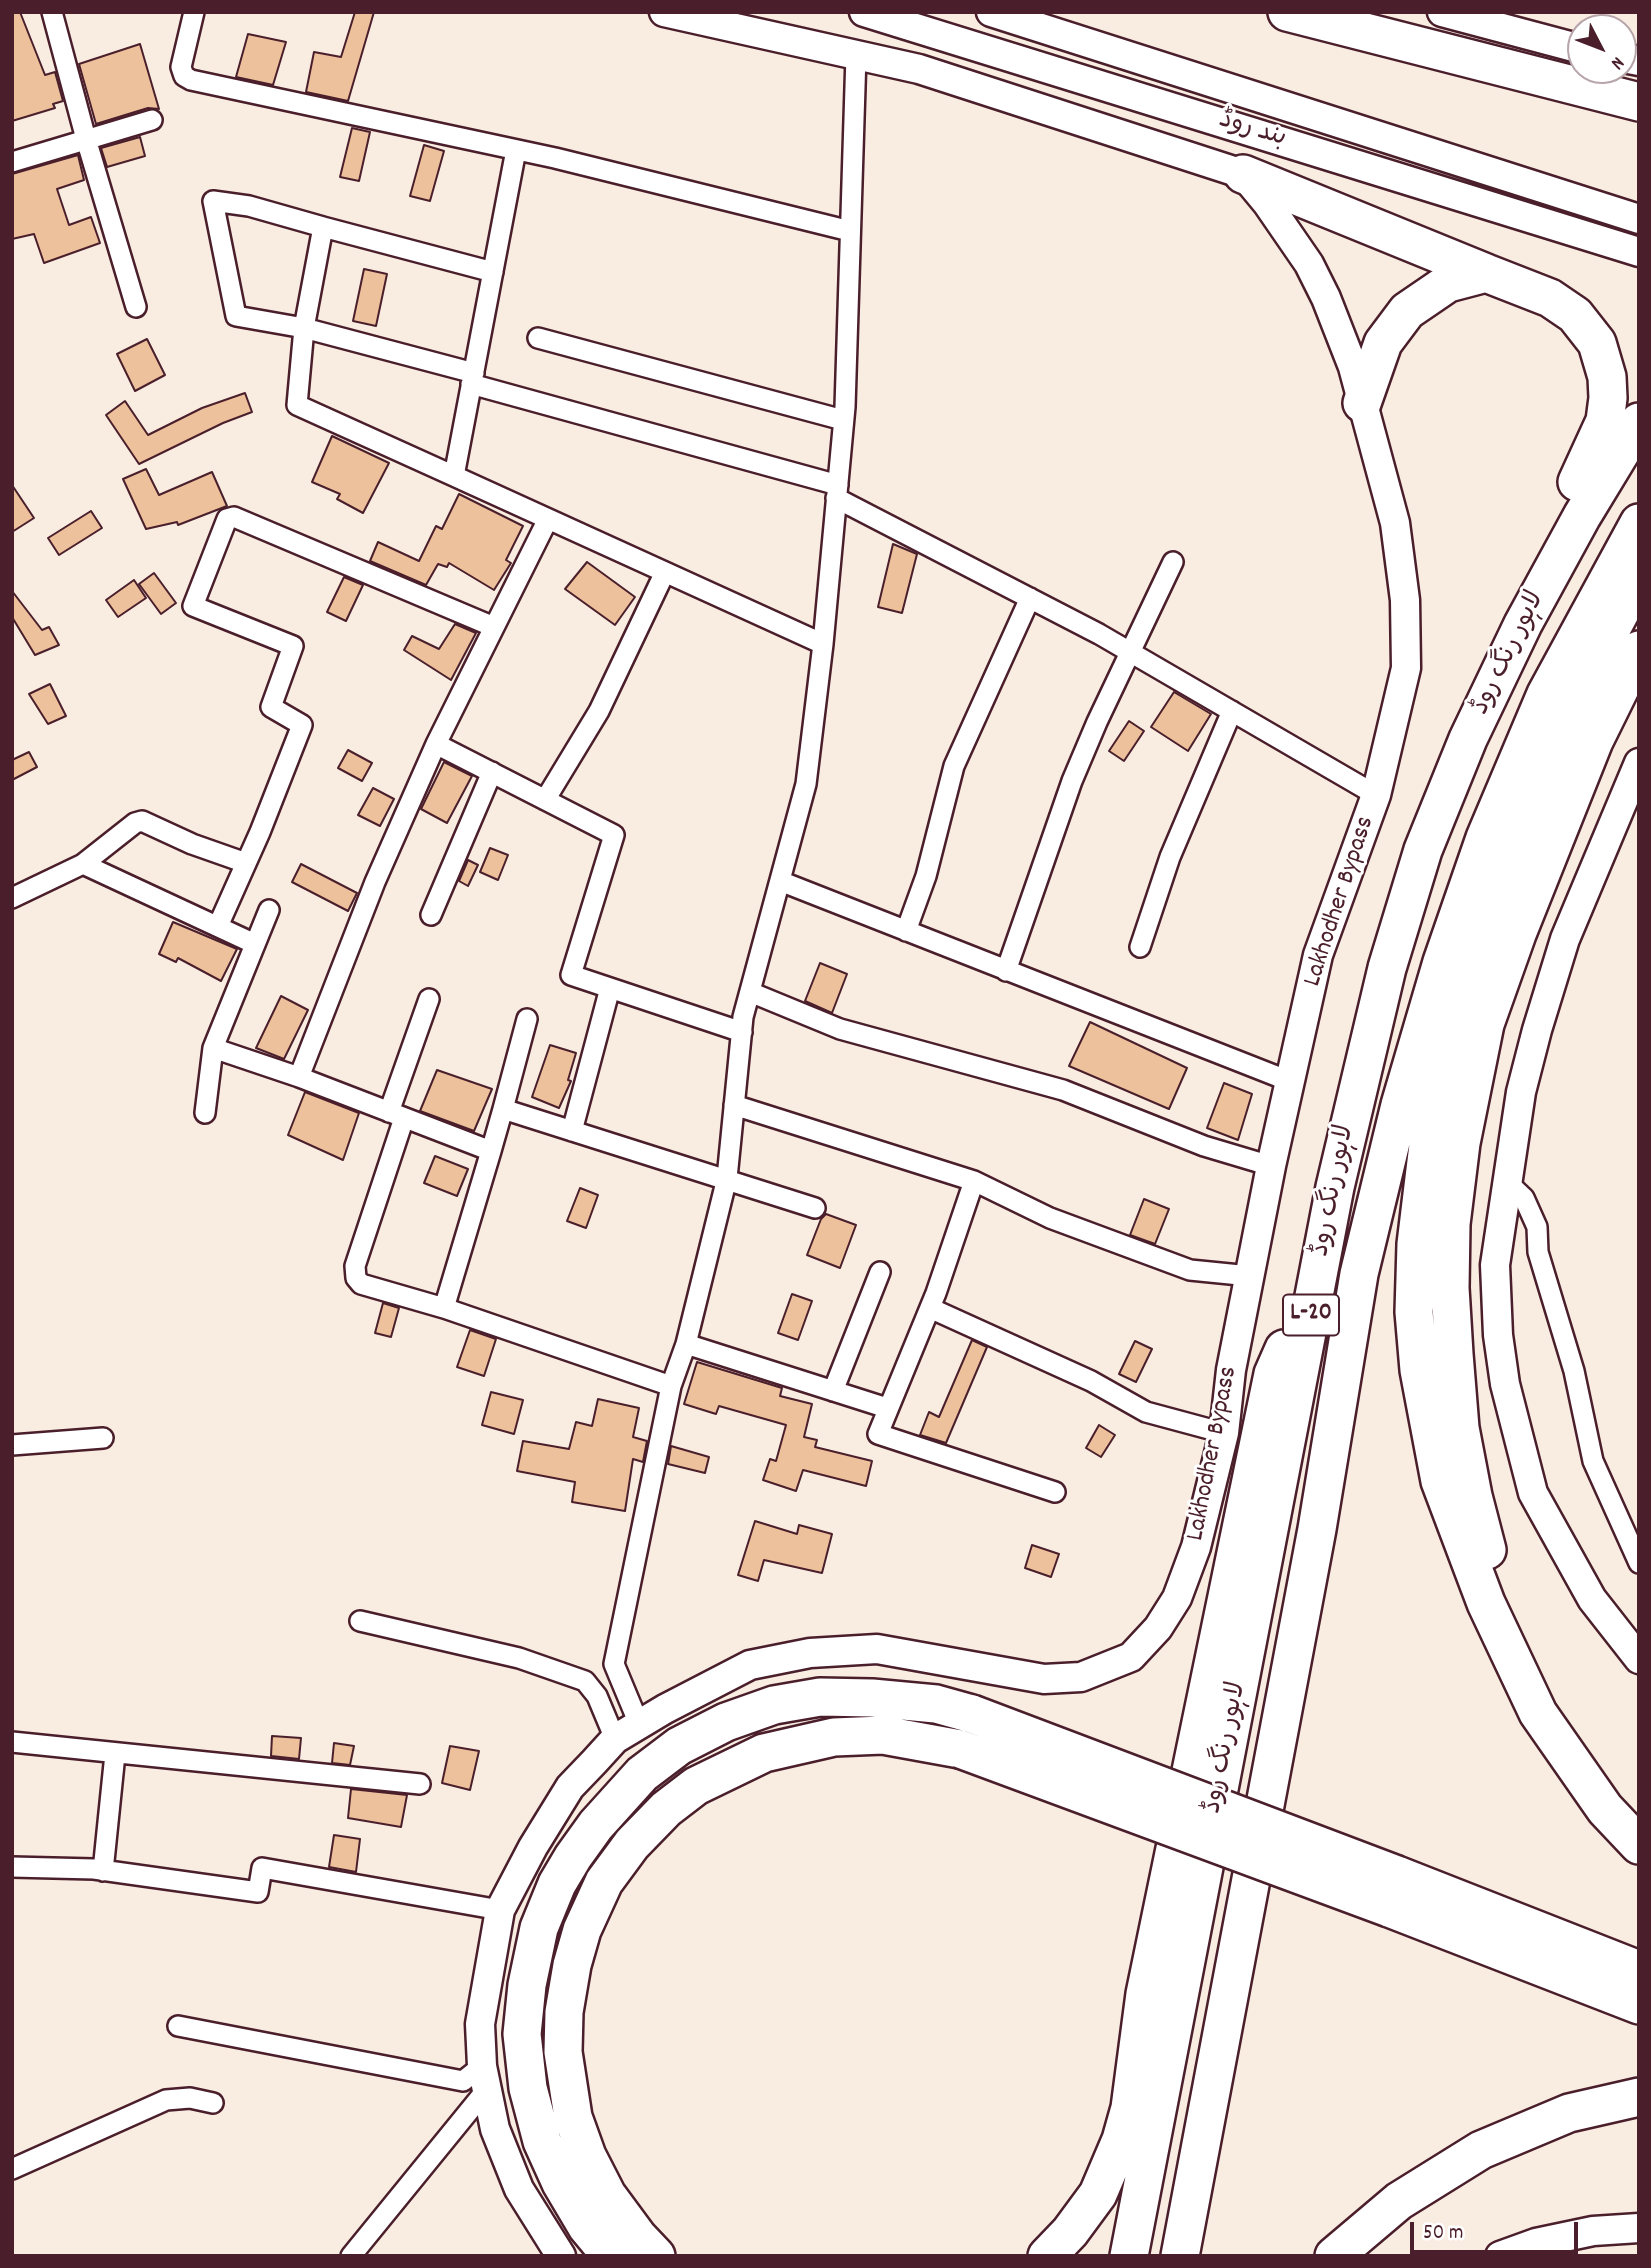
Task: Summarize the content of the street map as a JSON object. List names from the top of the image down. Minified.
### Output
{"streets":{"highway":["لاہور رنگ روڈ","L-20"],"main road":["بند روڈ","Lakhodher Bypass"]},"crossings":[["بند روڈ","Lakhodher Bypass"]],"scale_bar":"50 m","north":"bottom right"}
